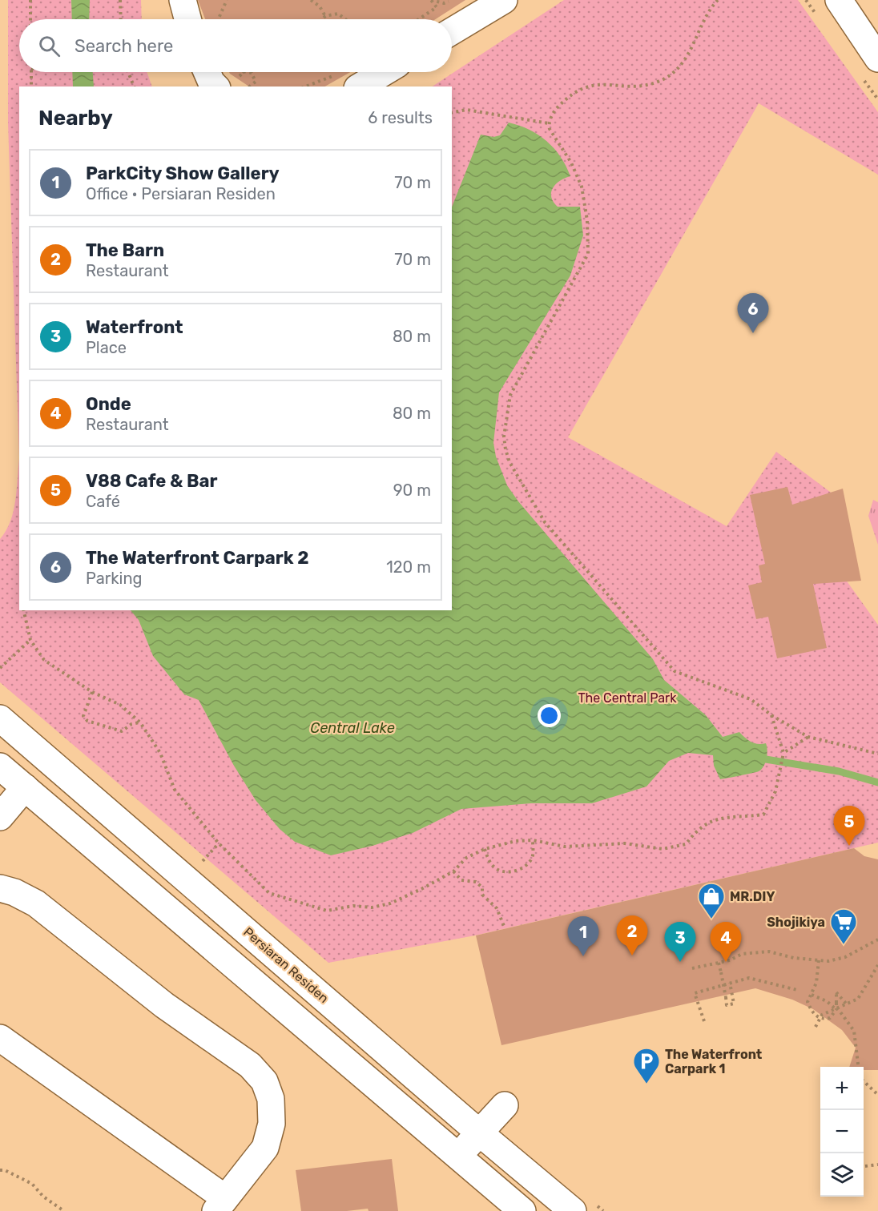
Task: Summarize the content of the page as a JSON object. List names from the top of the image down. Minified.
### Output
{"streets":{"street":["Persiaran Residen"]},"water":["Central Lake"],"parks":["The Central Park"],"places":{"shop":["MR.DIY"],"supermarket":["Shojikiya"],"parking":["The Waterfront Carpark 1"]},"page":{"search":"Search here","heading":["Nearby","6 results"],"list":[{"mark":"1","name":"ParkCity Show Gallery","note":"Office · Persiaran Residen","value":"70 m"},{"mark":"2","name":"The Barn","note":"Restaurant","value":"70 m"},{"mark":"3","name":"Waterfront","note":"Place","value":"80 m"},{"mark":"4","name":"Onde","note":"Restaurant","value":"80 m"},{"mark":"5","name":"V88 Cafe & Bar","note":"Café","value":"90 m"},{"mark":"6","name":"The Waterfront Carpark 2","note":"Parking","value":"120 m"}],"pins":["6","5","2","1","3","4"],"map_buttons":["+","−"]}}
